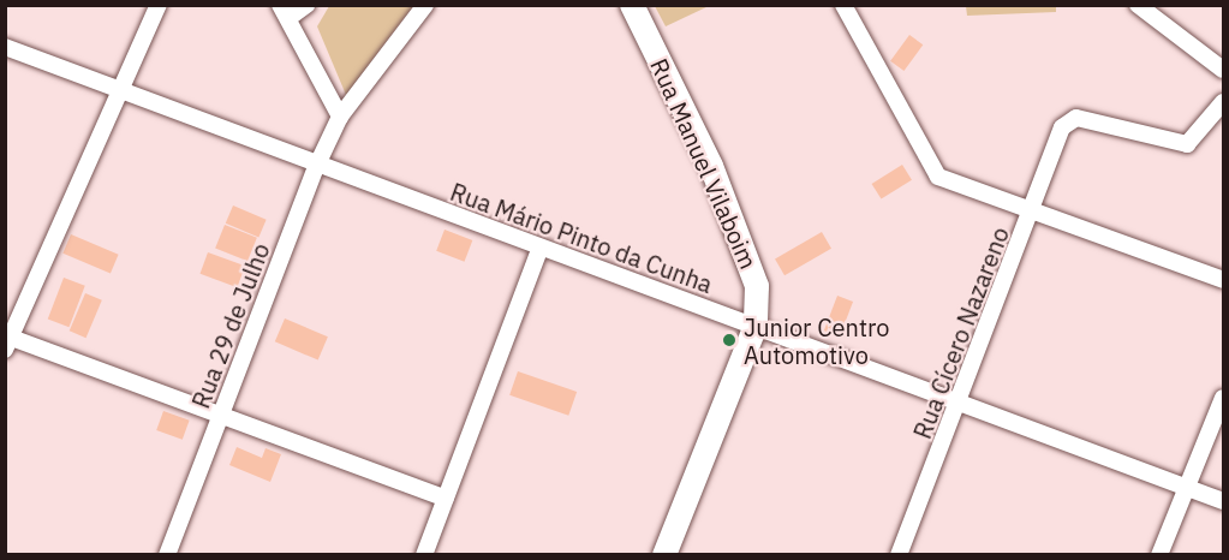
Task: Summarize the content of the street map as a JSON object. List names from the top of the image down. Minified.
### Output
{"streets":{"main road":["Rua Manuel Vilaboim"],"street":["Rua Mário Pinto da Cunha","Rua 29 de Julho","Rua Cícero Nazareno"]},"crossings":[["Rua Manuel Vilaboim","Rua Mário Pinto da Cunha"],["Rua Mário Pinto da Cunha","Rua 29 de Julho"],["Rua Mário Pinto da Cunha","Rua Cícero Nazareno"]],"places":["Junior Centro Automotivo"]}
